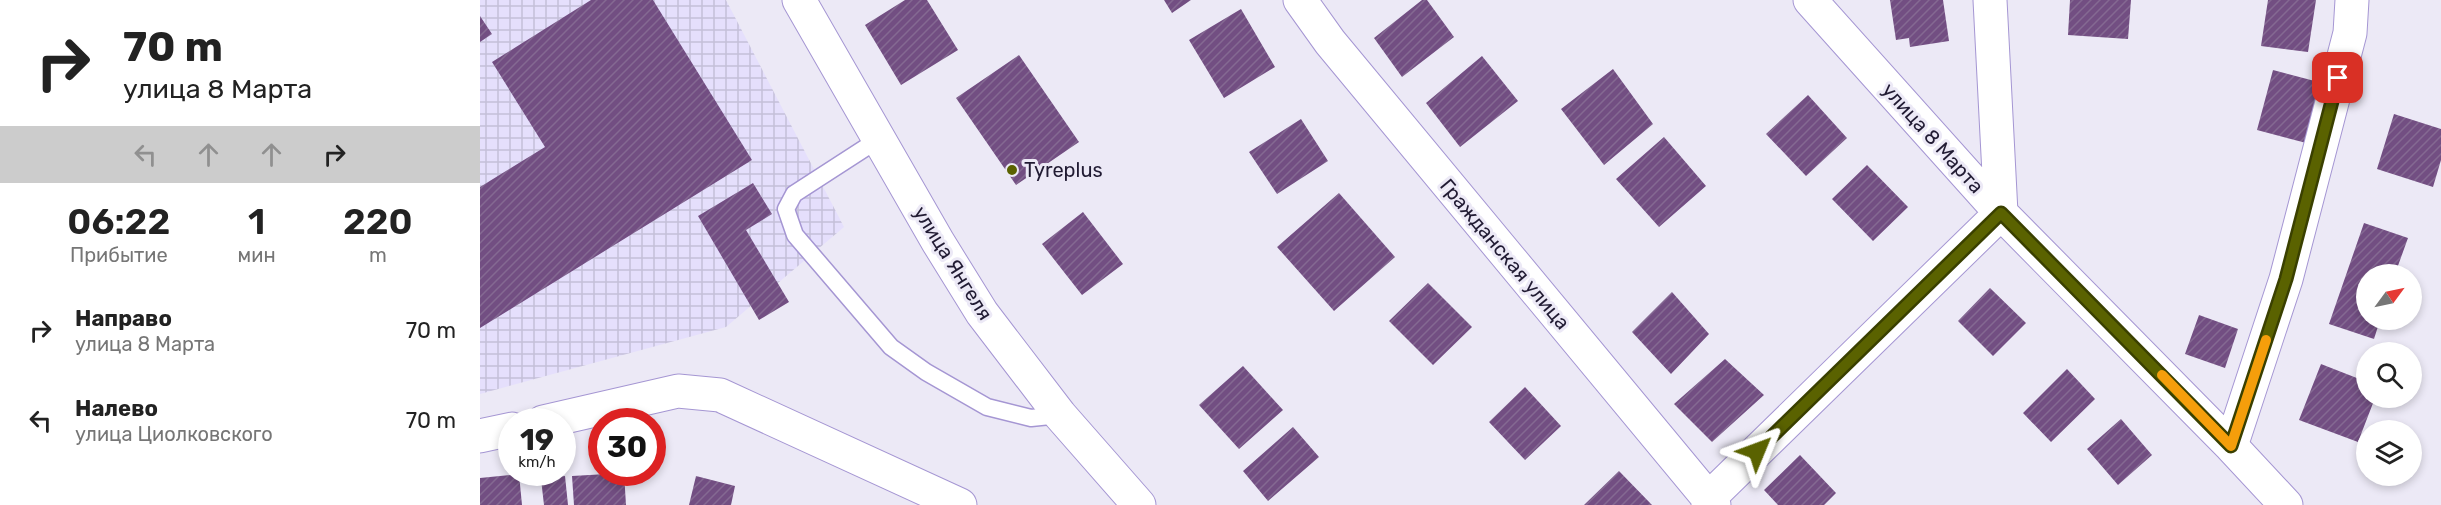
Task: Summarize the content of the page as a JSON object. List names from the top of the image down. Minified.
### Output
{"streets":{"street":["улица 8 Марта","Гражданская улица","улица Янгеля"]},"places":["Tyreplus"],"north":"top right","page":{"turn":["70 m","улица 8 Марта"],"eta":["06:22","Прибытие","1","мин","220","m"],"list":[{"name":"Направо","note":"улица 8 Марта","value":"70 m"},{"name":"Налево","note":"улица Циолковского","value":"70 m"}],"speed":"19 km/h","limit":"30"}}
